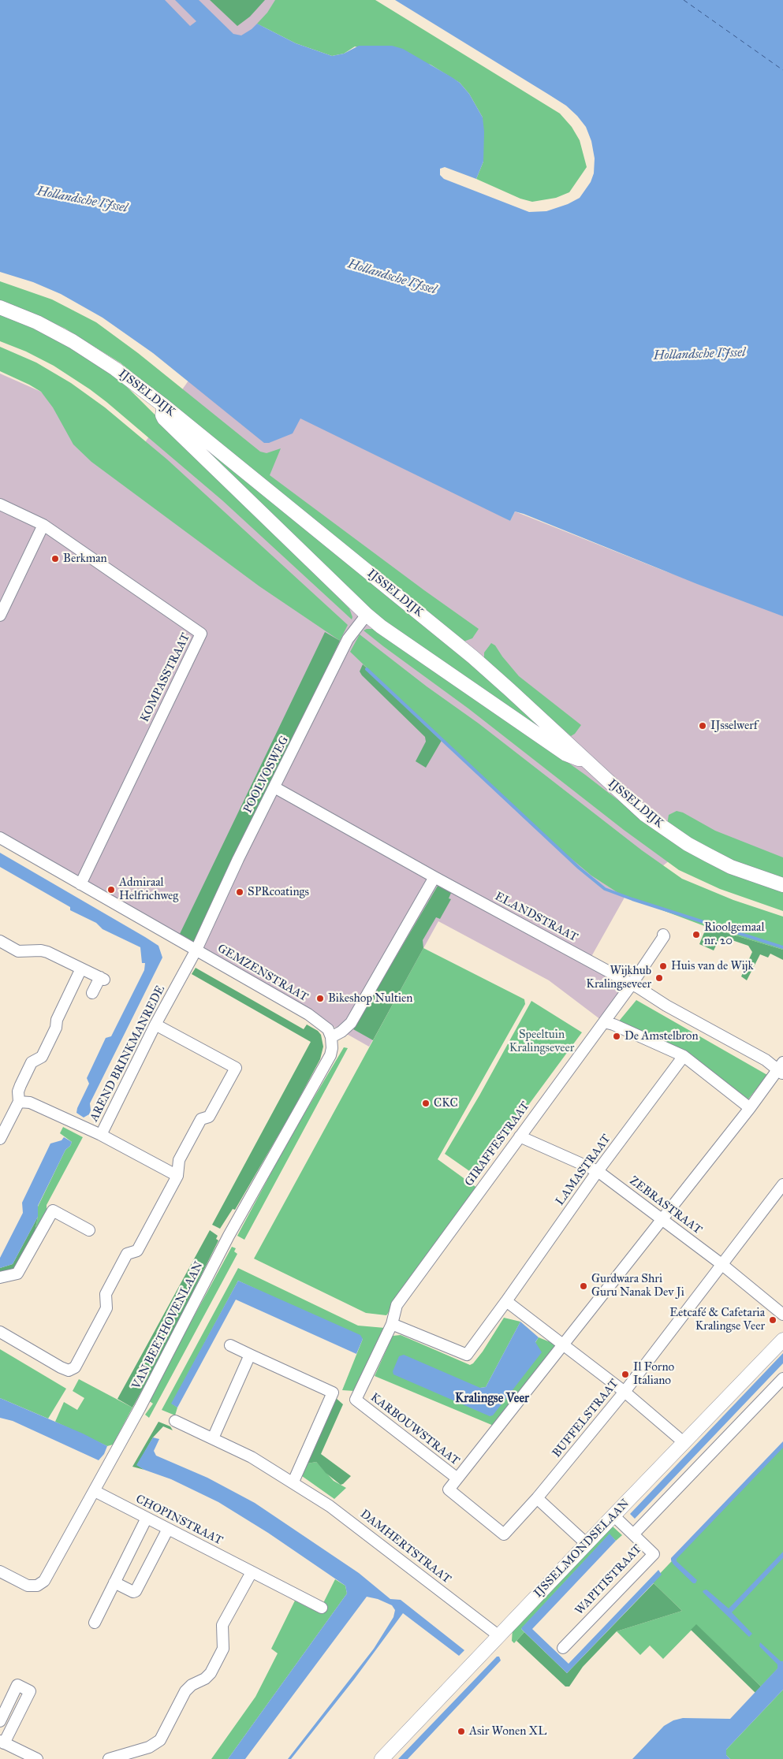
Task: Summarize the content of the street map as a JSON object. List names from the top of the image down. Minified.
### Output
{"streets":{"street":["IJSSELDIJK","KOMPASSTRAAT","POOLVOSWEG","ELANDSTRAAT","GEMZENSTRAAT","AREND BRINKMANREDE","GIRAFFESTRAAT","LAMASTRAAT","ZEBRASTRAAT","VAN BEETHOVENLAAN","BUFFELSTRAAT","KARBOUWSTRAAT","CHOPINSTRAAT","DAMHERTSTRAAT","IJSSELMONDSELAAN","WAPITISTRAAT"]},"crossings":[["POOLVOSWEG","ELANDSTRAAT"],["POOLVOSWEG","GEMZENSTRAAT"],["POOLVOSWEG","AREND BRINKMANREDE"],["ELANDSTRAAT","GIRAFFESTRAAT"],["GEMZENSTRAAT","AREND BRINKMANREDE"],["GEMZENSTRAAT","VAN BEETHOVENLAAN"],["GIRAFFESTRAAT","LAMASTRAAT"],["GIRAFFESTRAAT","ZEBRASTRAAT"],["GIRAFFESTRAAT","KARBOUWSTRAAT"],["LAMASTRAAT","ZEBRASTRAAT"],["LAMASTRAAT","KARBOUWSTRAAT"],["ZEBRASTRAAT","BUFFELSTRAAT"],["VAN BEETHOVENLAAN","CHOPINSTRAAT"],["BUFFELSTRAAT","KARBOUWSTRAAT"],["DAMHERTSTRAAT","IJSSELMONDSELAAN"],["IJSSELMONDSELAAN","WAPITISTRAAT"]],"districts":["Kralingse Veer"],"water":["Hollandsche IJssel"],"parks":["Speeltuin Kralingseveer"],"places":["Berkman","IJsselwerf","Admiraal Helfrichweg","SPRcoatings","Rioolgemaal nr. 20","Huis van de Wijk","Wijkhub Kralingseveer","Bikeshop Nultien","De Amstelbron","CKC","Gurdwara Shri Guru Nanak Dev Ji","Eetcafé & Cafetaria Kralingse Veer","Il Forno Italiano","Asir Wonen XL"]}
